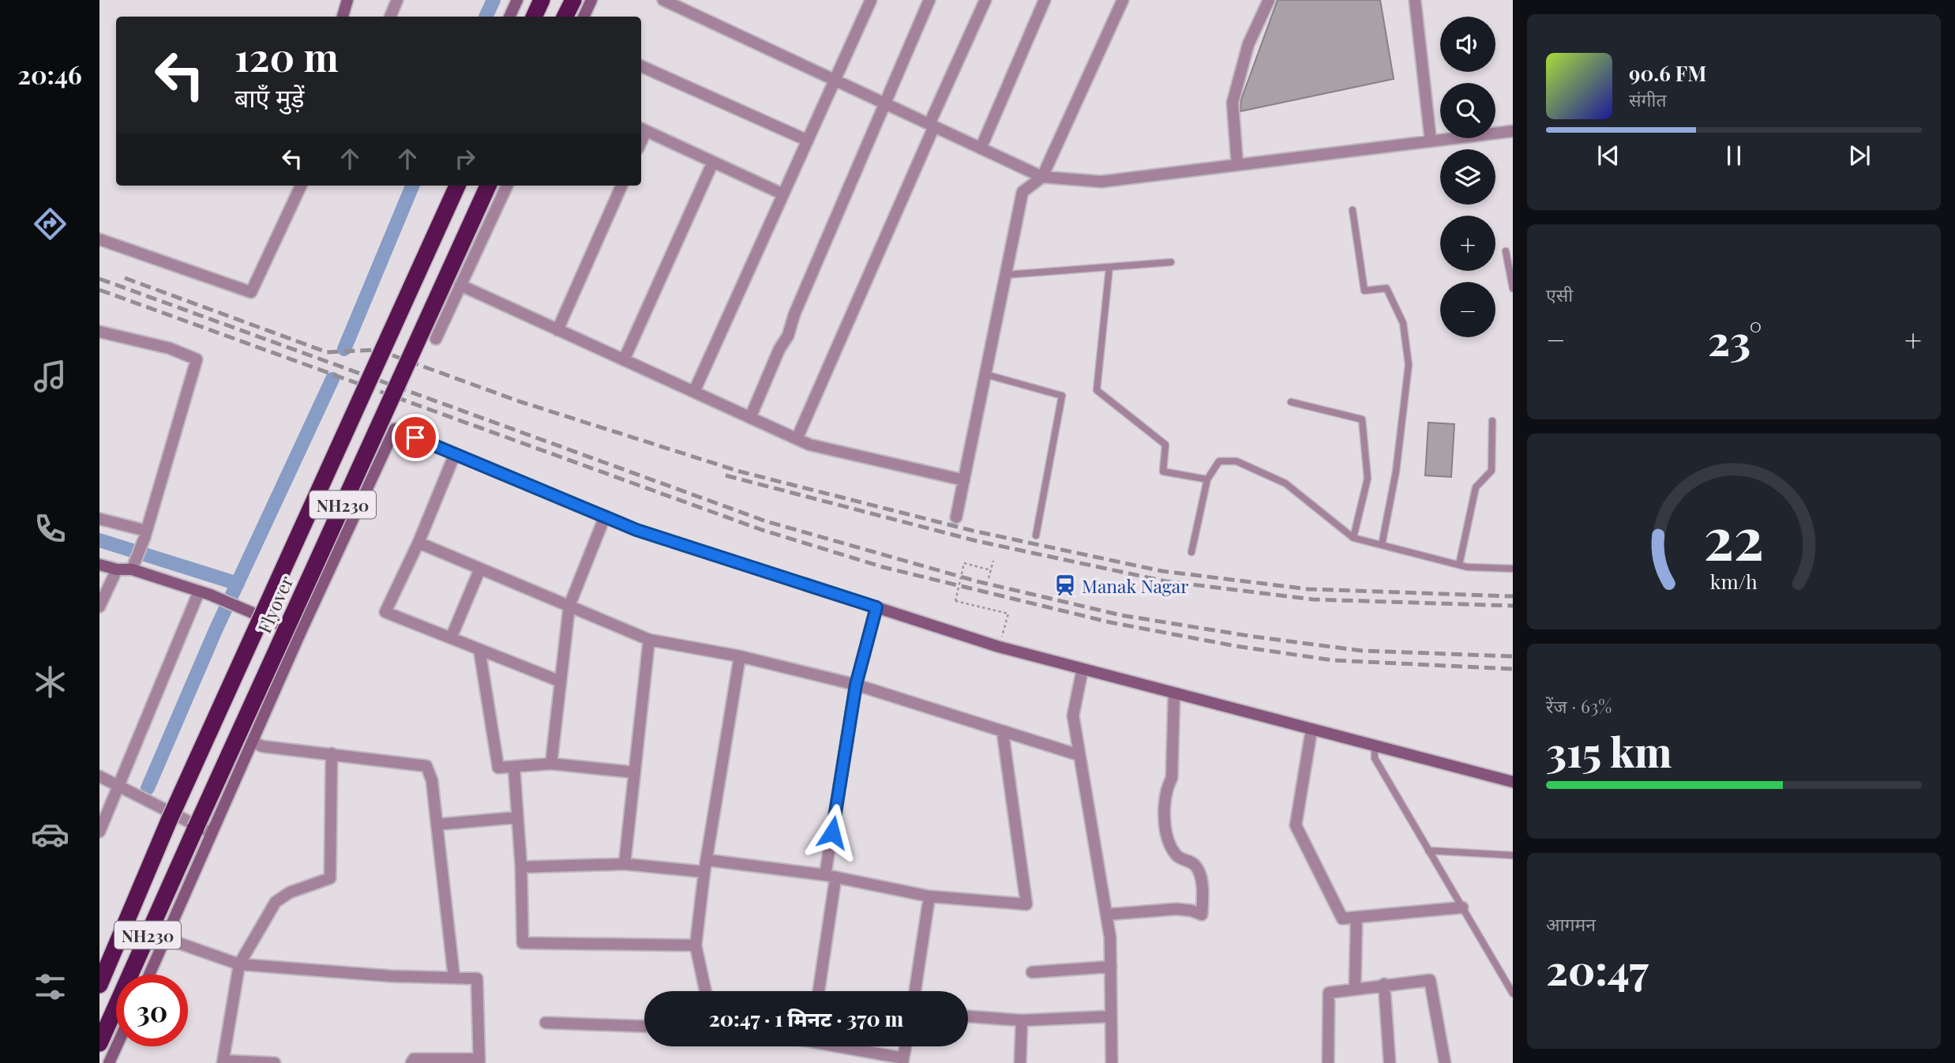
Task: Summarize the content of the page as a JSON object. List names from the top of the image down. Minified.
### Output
{"streets":{"highway":["NH230","Flyover"]},"places":{"station":["Manak Nagar"]},"page":{"tabs":"20:46","map_buttons":["+","−"],"turn":["120 m","बाएँ मुड़ें"],"song":["90.6 FM","संगीत"],"tile":["एसी",["रेंज · 63%","315 km"],["आगमन","20:47"]],"heat":["−","23°","+"],"limit":"30","trip":"20:47 · 1 मिनट · 370 m","gauge":["22","km/h"]}}
